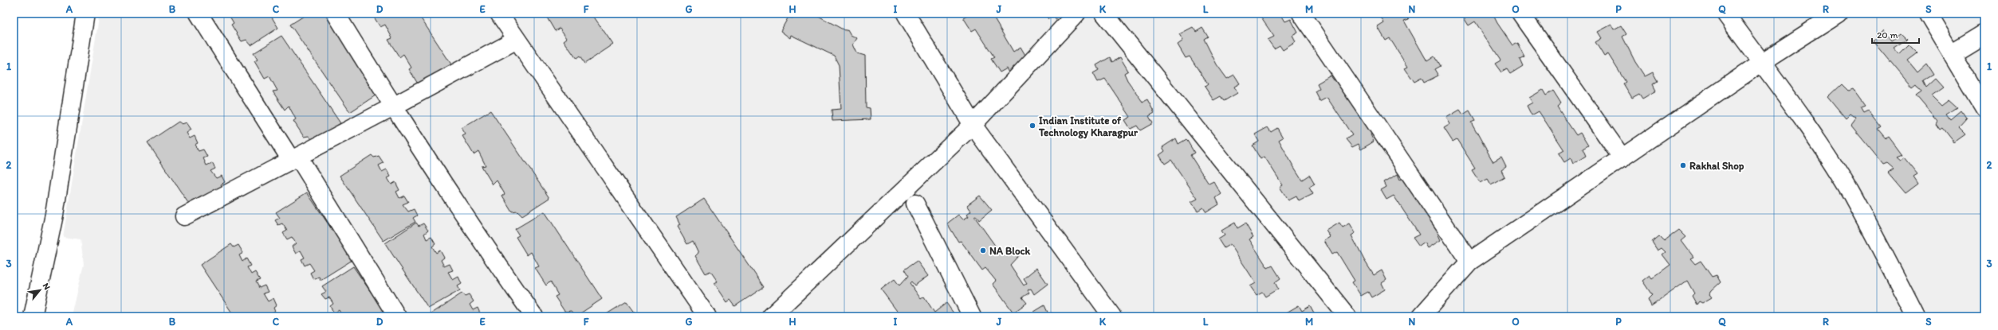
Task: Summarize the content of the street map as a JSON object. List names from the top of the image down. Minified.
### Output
{"places":["Indian Institute of Technology Kharagpur","Rakhal Shop","NA Block"],"scale_bar":"20 m","north":"top right","grid":{"columns":["A","B","C","D","E","F","G","H","I","J","K","L","M","N","O","P","Q","R","S"],"rows":["1","2","3"]}}
